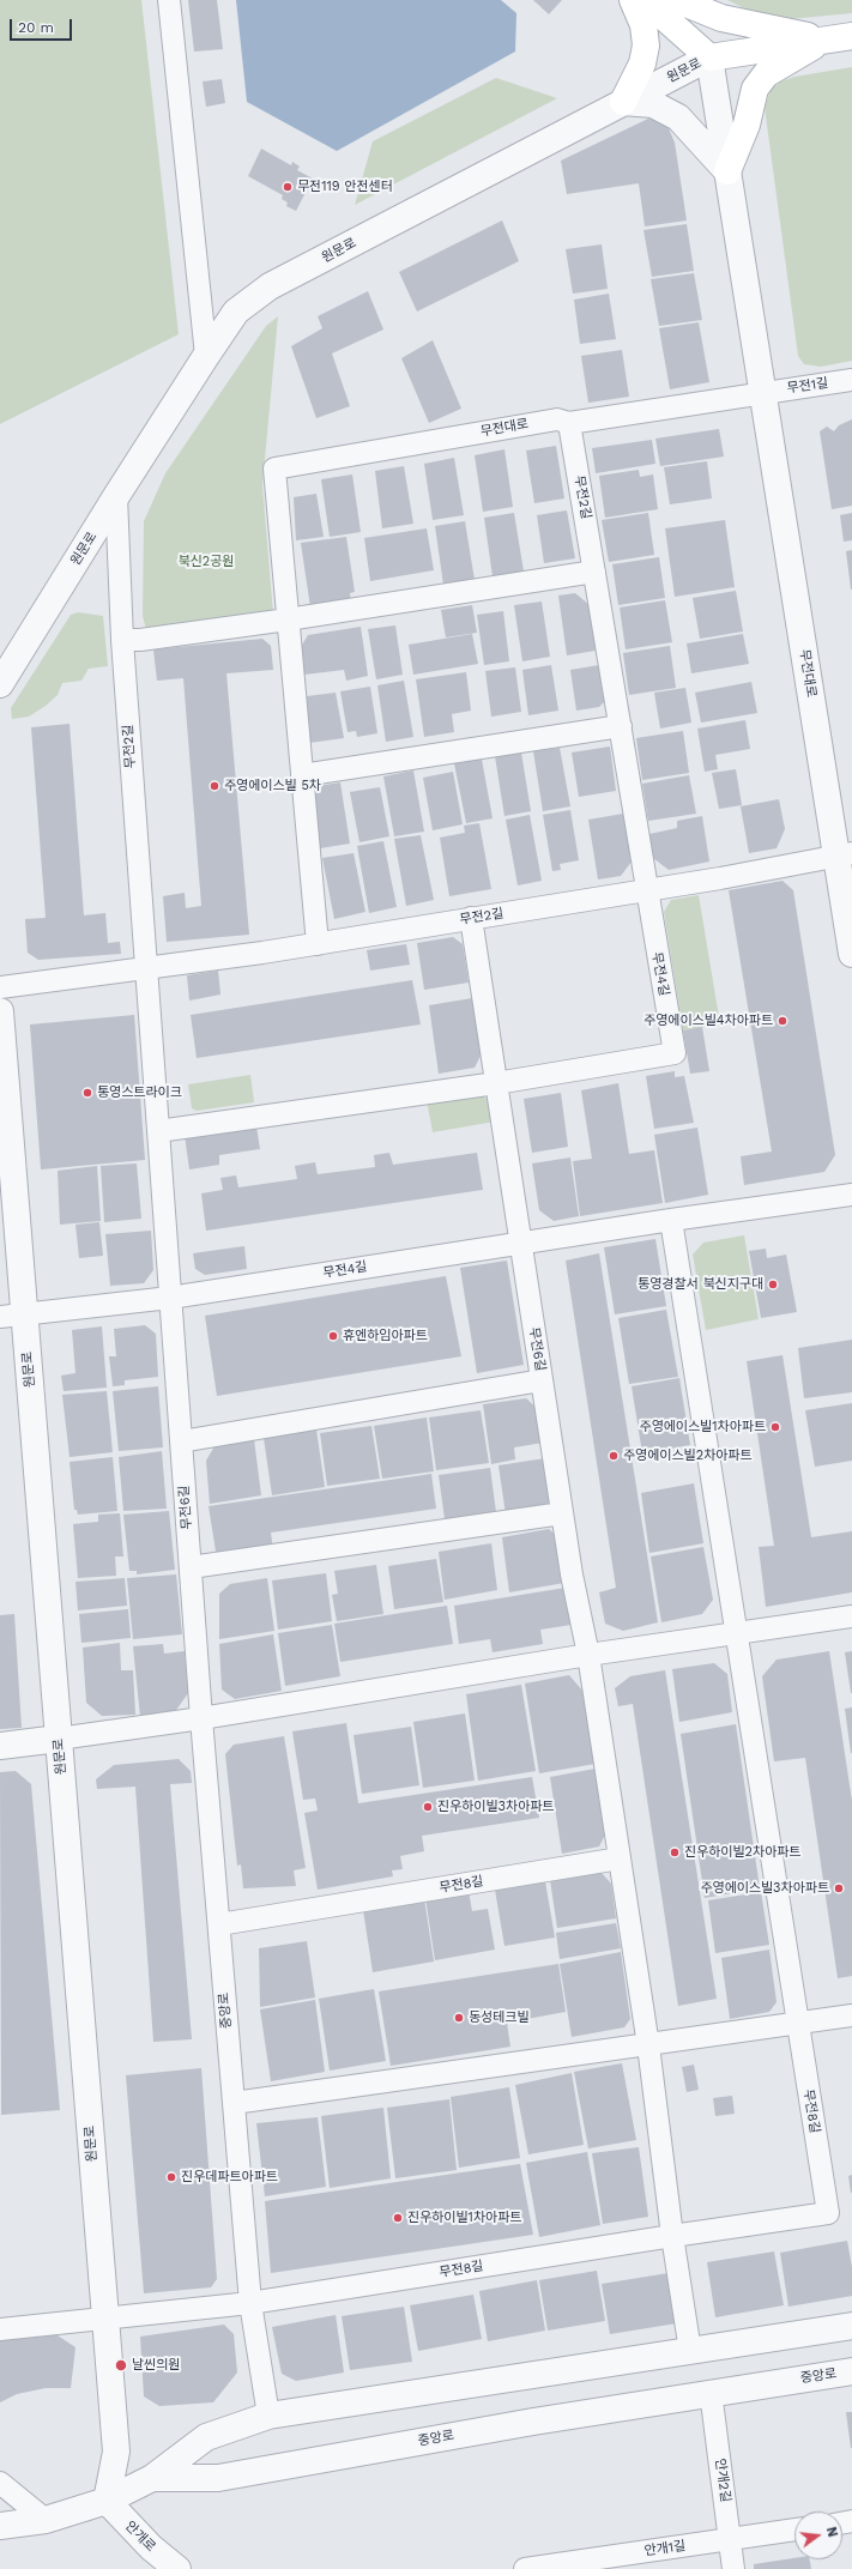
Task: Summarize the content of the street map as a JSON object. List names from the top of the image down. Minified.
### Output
{"streets":{"main road":["원문로"],"street":["무전1길","무전대로","무전2길","무전4길","무전6길","무전8길","중앙로","안개2길","안개로","안개1길"]},"crossings":[["원문로","무전대로"],["원문로","무전2길"],["원문로","무전4길"],["원문로","안개로"],["무전1길","무전대로"],["무전대로","무전2길"],["무전2길","무전4길"],["무전4길","무전6길"],["무전4길","무전8길"],["무전6길","중앙로"],["무전8길","중앙로"],["중앙로","안개2길"],["안개2길","안개1길"]],"parks":["북신2공원"],"places":["무전119 안전센터","주영에이스빌 5차","주영에이스빌4차아파트","통영스트라이크","통영경찰서 북신지구대","휴엔하임아파트","주영에이스빌1차아파트","주영에이스빌2차아파트","진우하이빌3차아파트","진우하이빌2차아파트","주영에이스빌3차아파트","동성테크빌","진우데파트아파트","진우하이빌1차아파트","날씬의원"],"scale_bar":"20 m","north":"right"}
